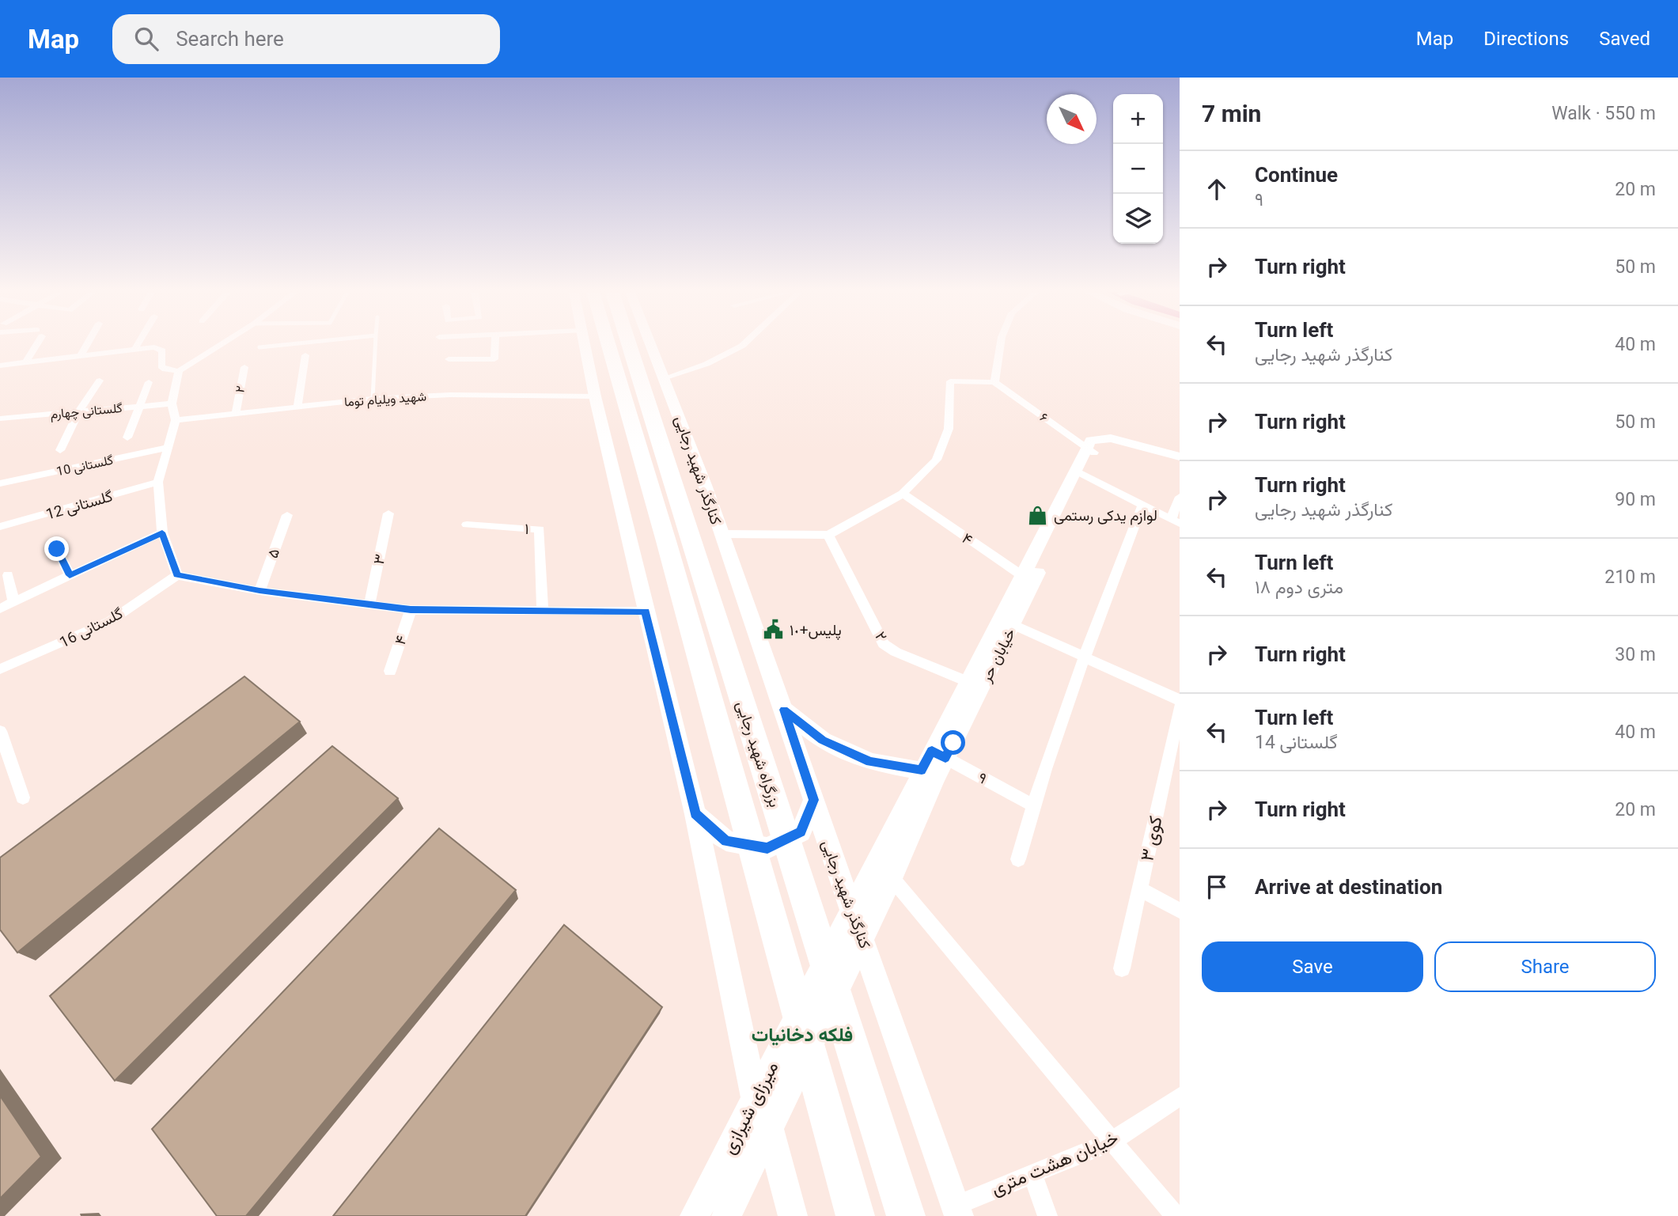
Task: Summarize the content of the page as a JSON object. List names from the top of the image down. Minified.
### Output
{"streets":{"highway":["بزرگراه شهید رجایی"],"main road":["کنارگذر شهید رجایی","خیابان حر","میرزای شیرازی"],"street":["۲","شهید ویلیام توما","گلستانی چهارم","۶","گلستانی 10","گلستانی 12","۱","۴","۵","۳","گلستانی 16","۹","کوی ۳","خیابان هشت متری"]},"crossings":[["۲","شهید ویلیام توما"],["۲","خیابان حر"],["۶","خیابان حر"],["کنارگذر شهید رجایی","خیابان حر"],["کنارگذر شهید رجایی","میرزای شیرازی"],["کنارگذر شهید رجایی","خیابان هشت متری"],["۴","خیابان حر"],["خیابان حر","۹"],["خیابان حر","میرزای شیرازی"]],"districts":["فلکه دخانیات"],"places":{"shop":["لوازم یدکی رستمی"],"public building":["پلیس+١٠"]},"north":"bottom right","page":{"header":"Map","search":"Search here","nav":["Map","Directions","Saved"],"heading":["7 min","Walk · 550 m"],"map_buttons":["+","−"],"list":[["Continue","۹","20 m"],["Turn right","50 m"],["Turn left","کنارگذر شهید رجایی","40 m"],["Turn right","50 m"],["Turn right","کنارگذر شهید رجایی","90 m"],["Turn left","۱۸ متری دوم","210 m"],["Turn right","30 m"],["Turn left","گلستانی 14","40 m"],["Turn right","20 m"],"Arrive at destination"],"buttons":["Save","Share"]}}
